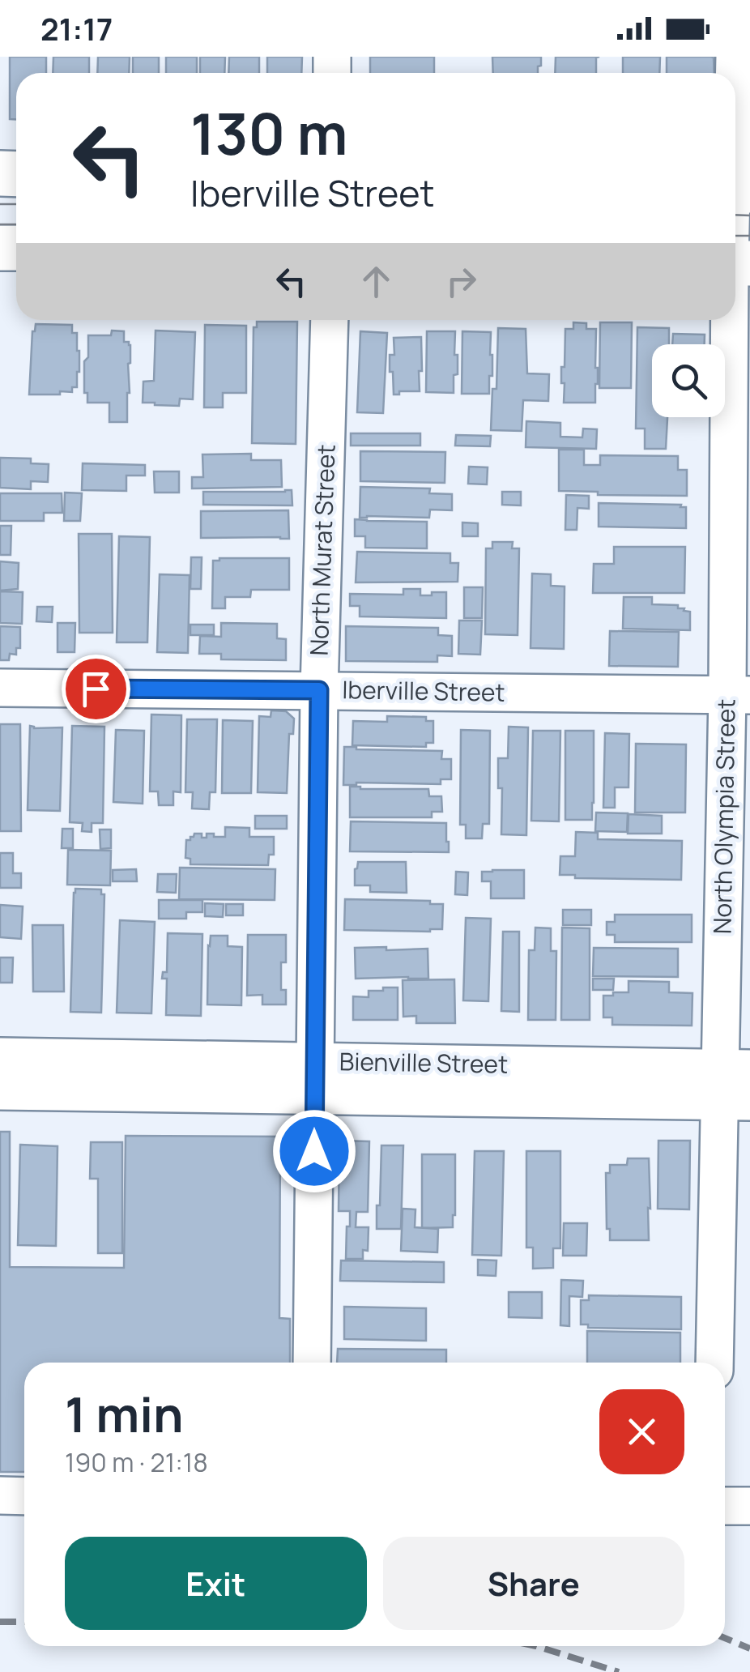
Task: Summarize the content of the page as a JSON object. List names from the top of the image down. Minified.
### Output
{"streets":{"street":["North Murat Street","Iberville Street","North Olympia Street","Bienville Street"]},"crossings":[["North Murat Street","Iberville Street"],["North Murat Street","Bienville Street"],["Iberville Street","North Olympia Street"],["North Olympia Street","Bienville Street"]],"page":{"status":"21:17","turn":["130 m","Iberville Street"],"heading":["1 min","190 m · 21:18"],"buttons":["Exit","Share"]}}
